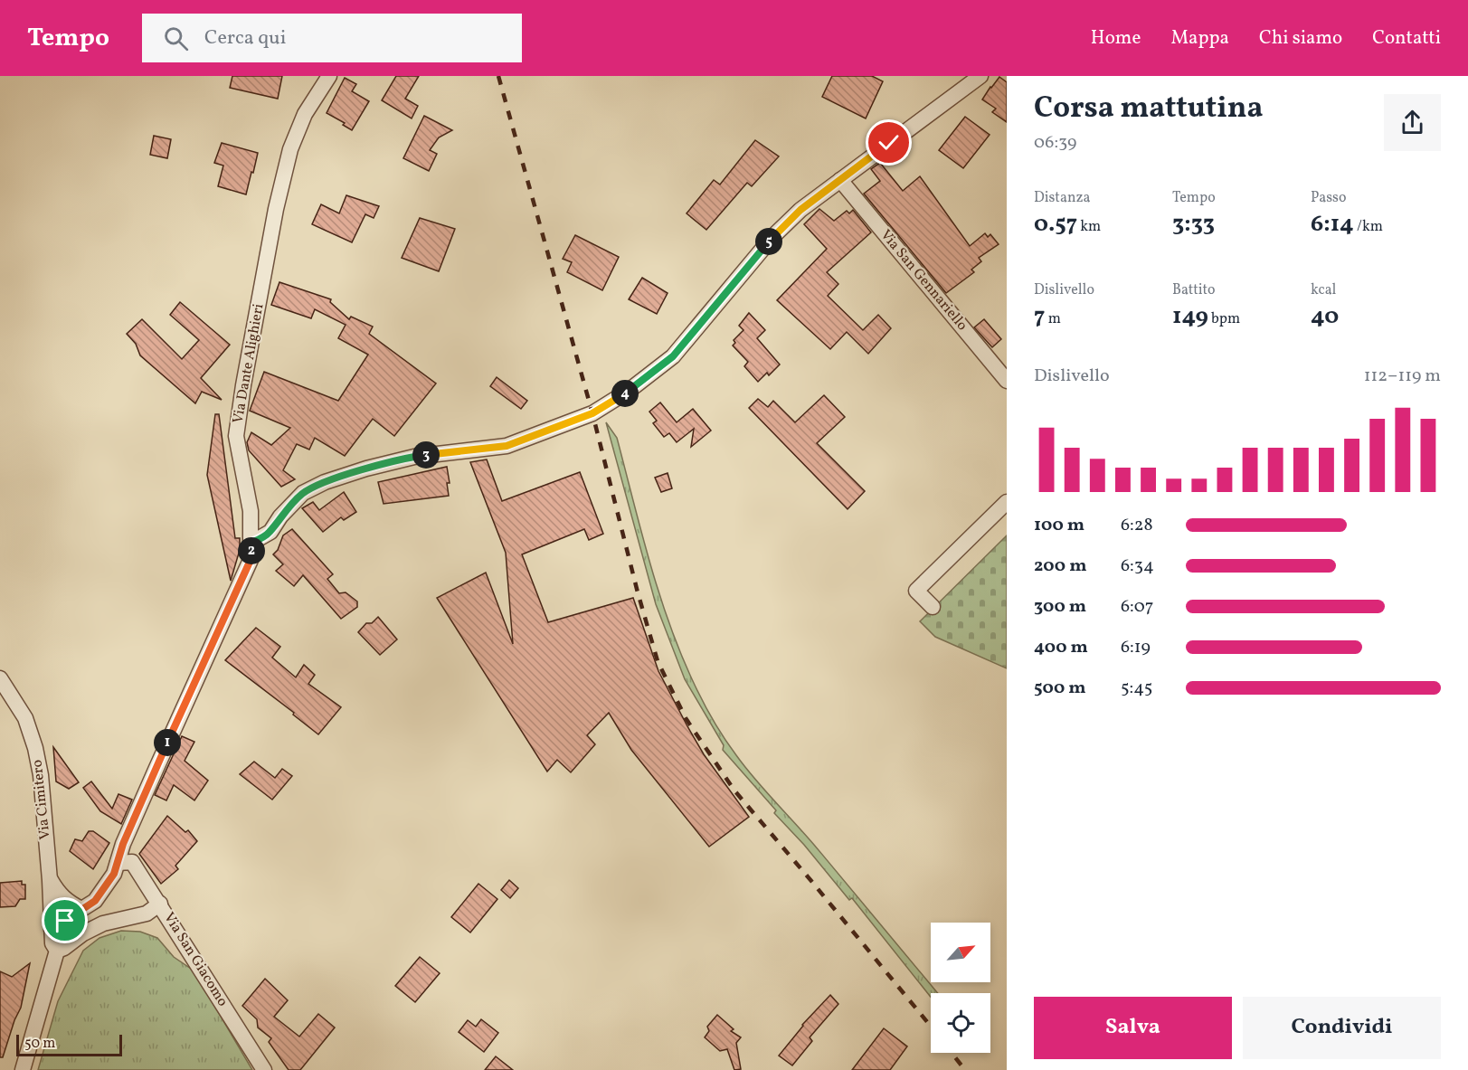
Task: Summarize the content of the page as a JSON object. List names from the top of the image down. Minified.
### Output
{"streets":{"street":["Via San Gennariello","Via Dante Alighieri","Via Cimitero","Via San Giacomo"]},"crossings":[["Via Dante Alighieri","Via Cimitero"],["Via Dante Alighieri","Via San Giacomo"]],"scale_bar":"50 m","north":"top right","page":{"header":"Tempo","search":"Cerca qui","nav":["Home","Mappa","Chi siamo","Contatti"],"heading":["Corsa mattutina","06:39"],"stats":[["Distanza","0.57 km"],["Tempo","3:33"],["Passo","6:14 /km"],["Dislivello","7 m"],["Battito","149 bpm"],["kcal","40"]],"pins":["5","4","3","2","1"],"chart":["Dislivello","112–119 m"],"list":[{"name":"100 m","note":"6:28"},{"name":"200 m","note":"6:34"},{"name":"300 m","note":"6:07"},{"name":"400 m","note":"6:19"},{"name":"500 m","note":"5:45"}],"buttons":["Salva","Condividi"],"scale":"50 m"}}
